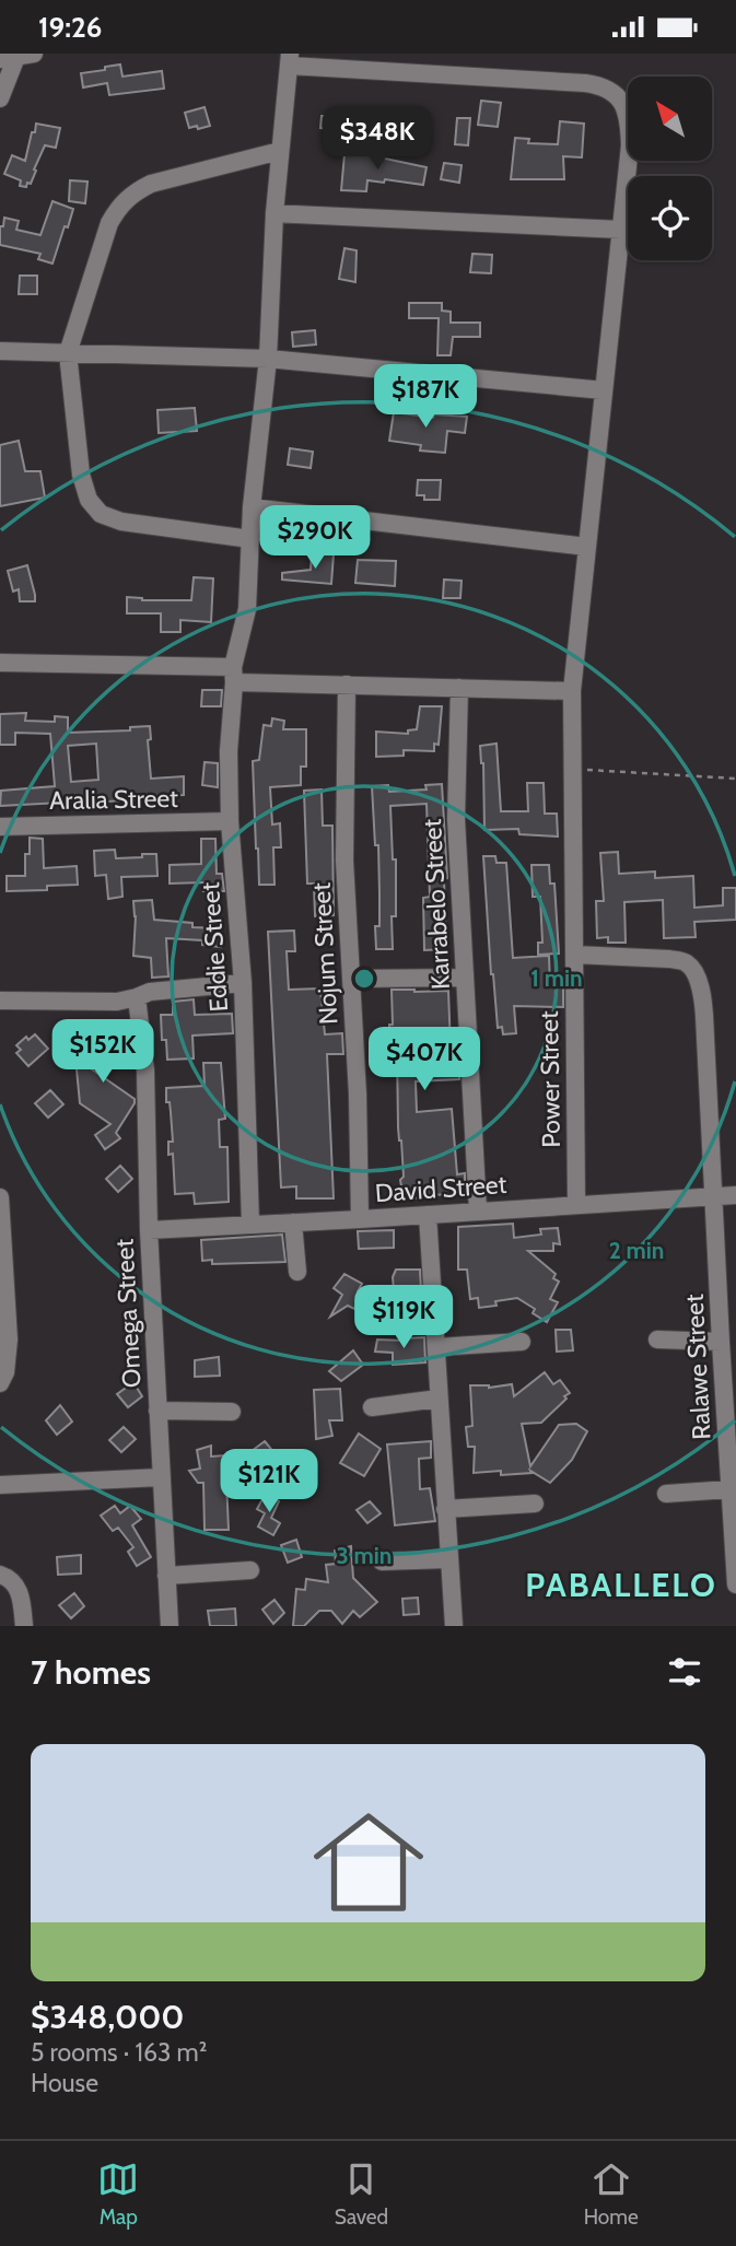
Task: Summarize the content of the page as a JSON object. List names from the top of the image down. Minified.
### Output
{"streets":{"street":["Aralia Street","Karrabelo Street","Eddie Street","Nojum Street","Power Street","David Street","Omega Street","Ralawe Street"]},"crossings":[["Aralia Street","Eddie Street"],["Karrabelo Street","David Street"],["Eddie Street","Power Street"],["Eddie Street","David Street"],["Nojum Street","David Street"],["Power Street","David Street"],["Power Street","Ralawe Street"],["David Street","Omega Street"],["David Street","Ralawe Street"]],"districts":["PABALLELO"],"north":"top left","page":{"status":"19:26","price":["$348K","$187K","$290K","$152K","$407K","$119K","$121K"],"heading":"7 homes","list":[{"name":"$348,000","note":"5 rooms · 163 m² · House"}],"tabs":["Map","Saved","Home"]},"rings":["1 min","2 min","3 min"]}
